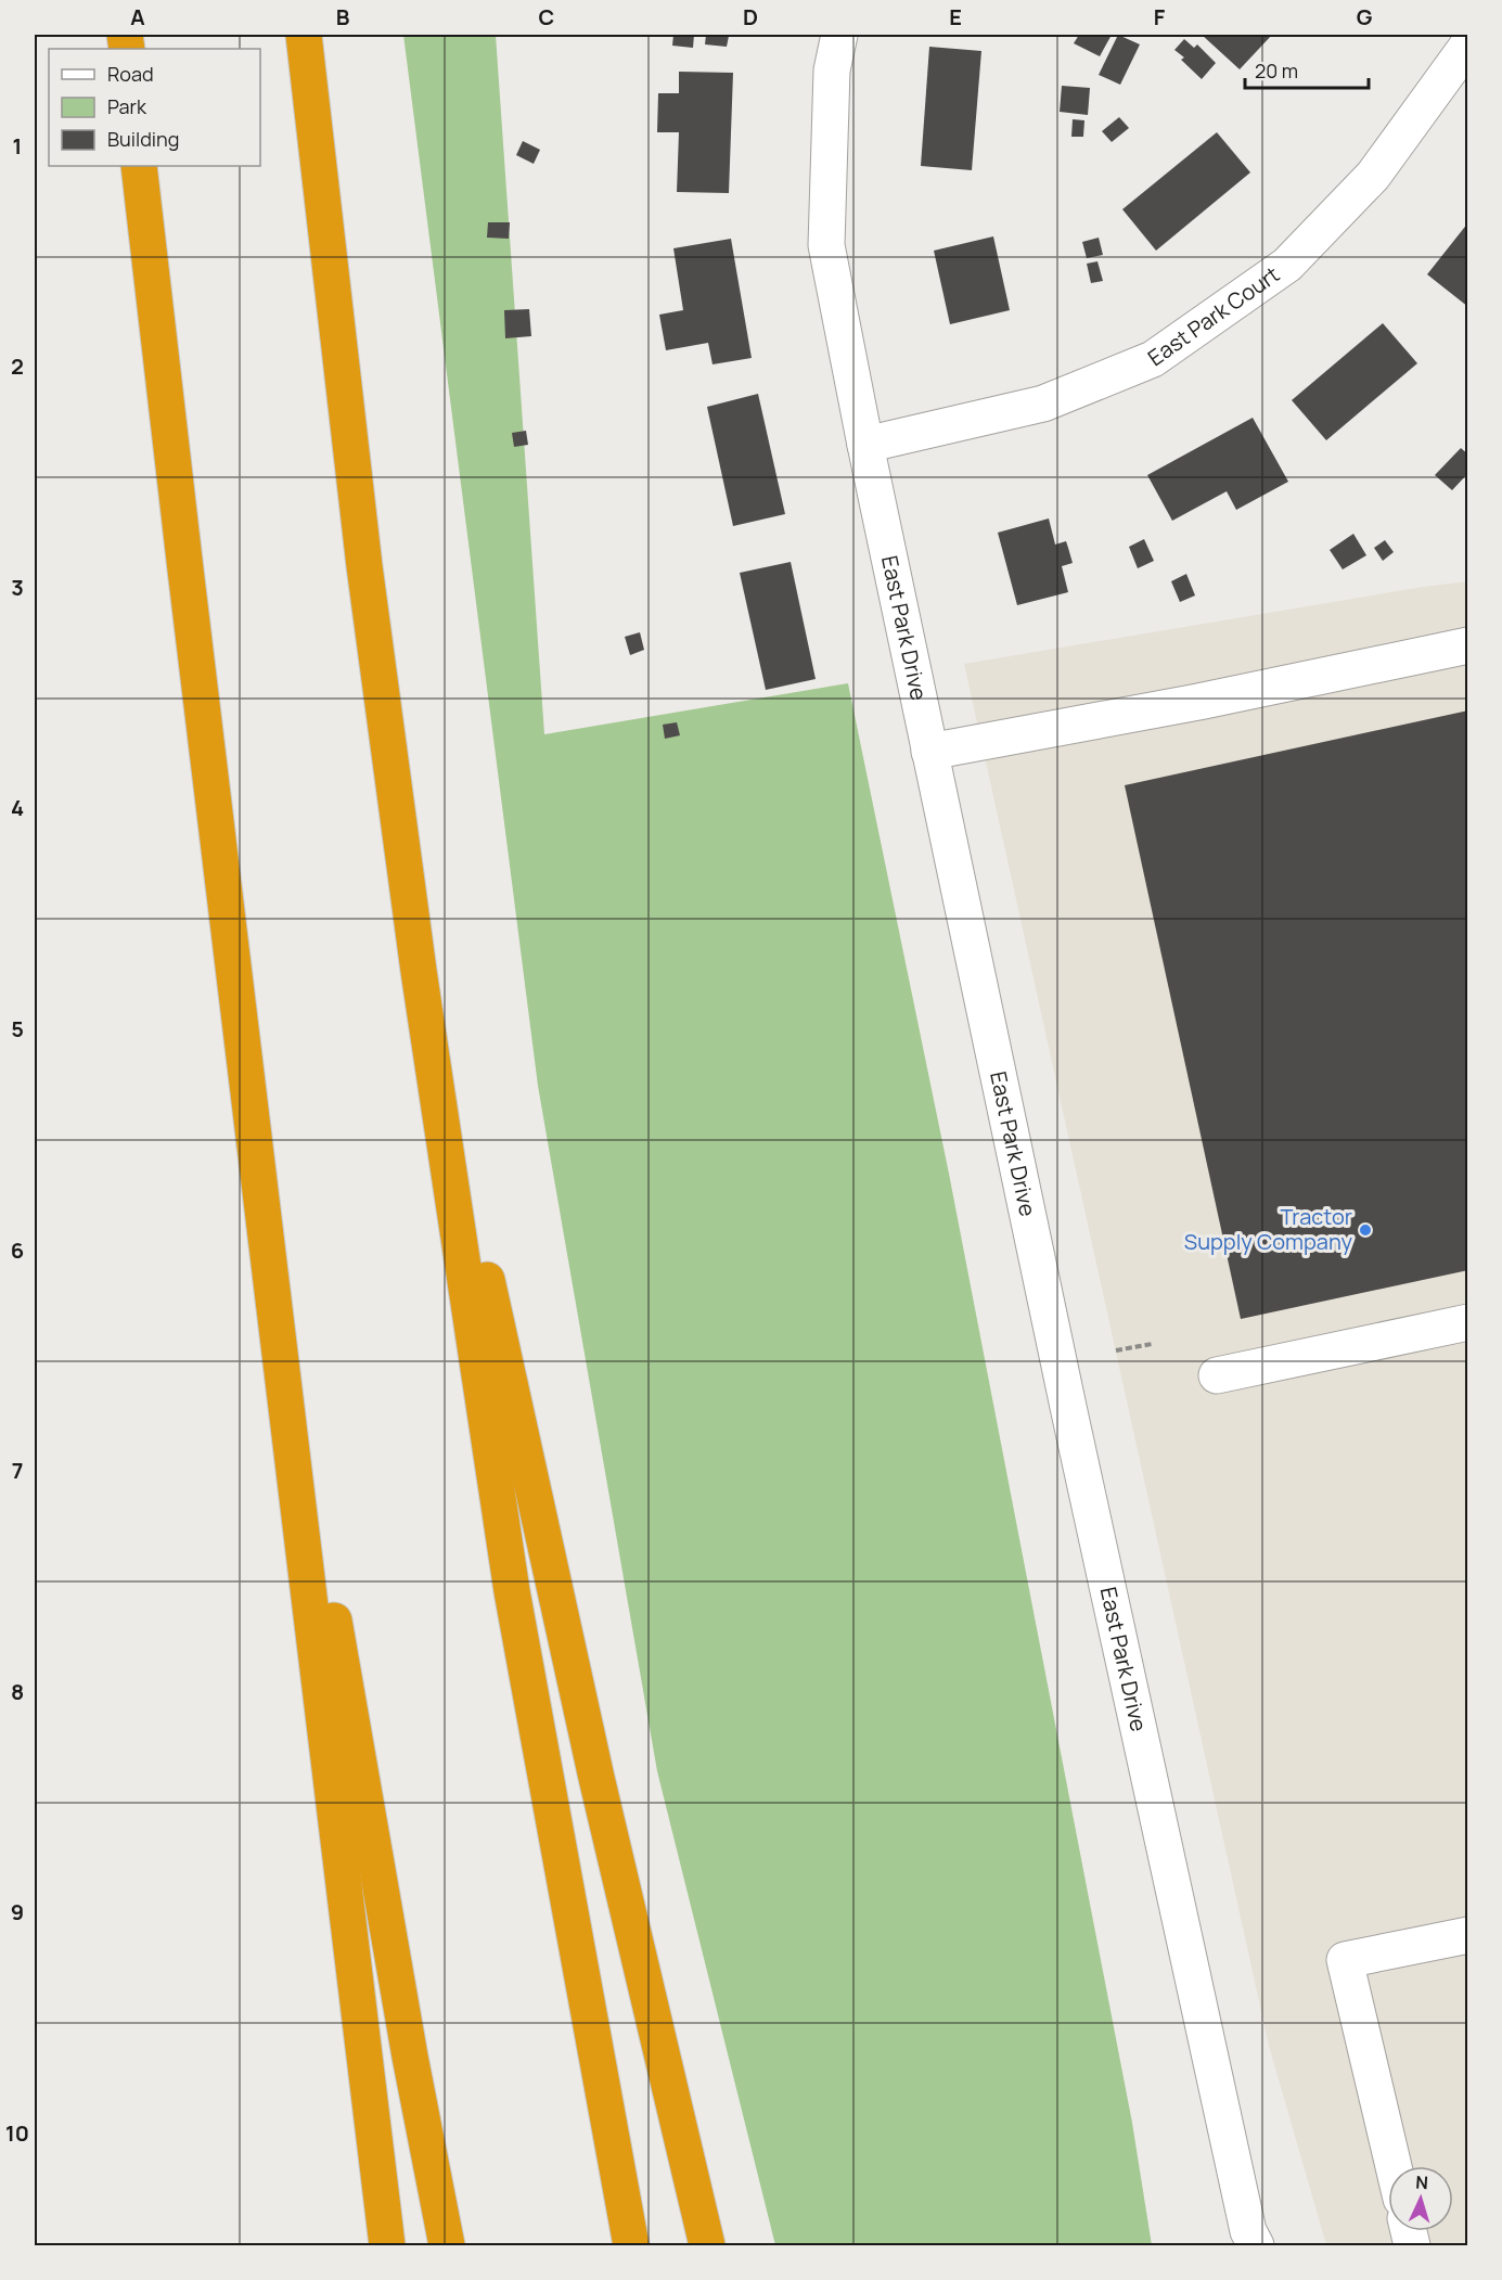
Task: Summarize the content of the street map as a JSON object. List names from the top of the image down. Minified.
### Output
{"streets":{"street":["East Park Court","East Park Drive"]},"crossings":[["East Park Court","East Park Drive"]],"places":["Tractor Supply Company"],"legend":["Road","Park","Building"],"scale_bar":"20 m","north":"top","grid":{"columns":["A","B","C","D","E","F","G"],"rows":["1","2","3","4","5","6","7","8","9","10"]}}
